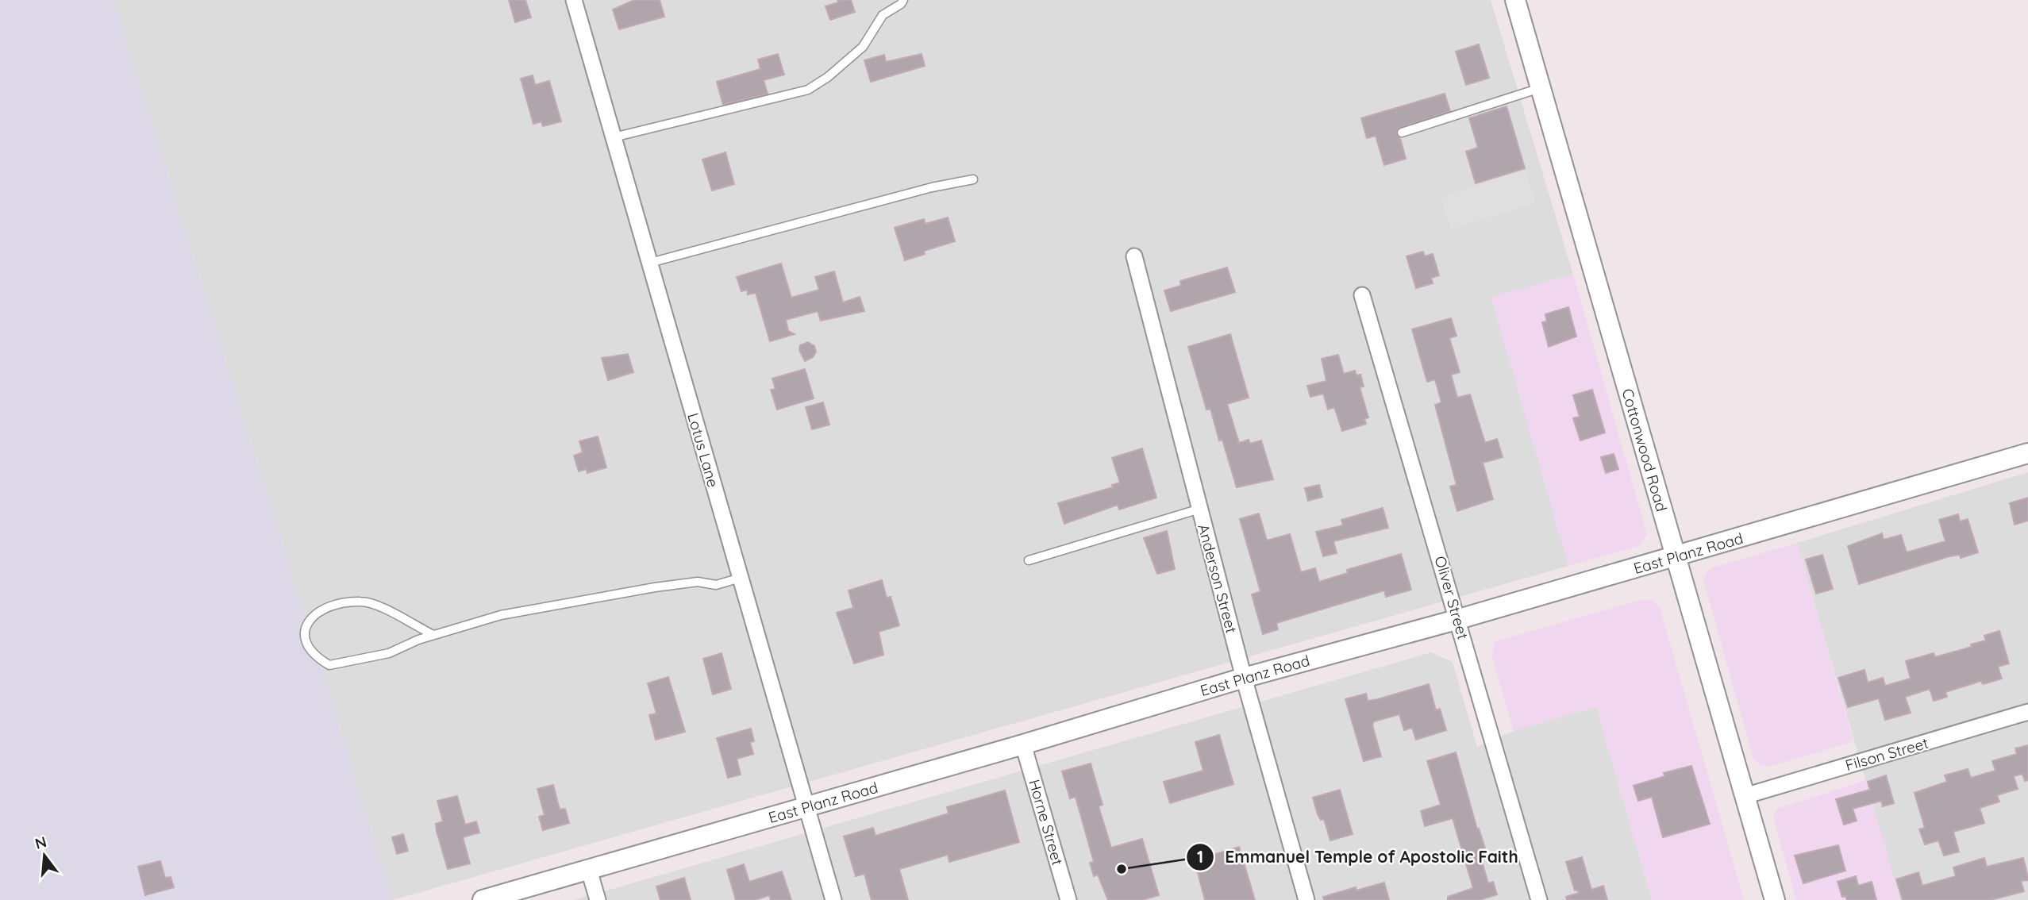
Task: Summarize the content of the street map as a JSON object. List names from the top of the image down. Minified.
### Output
{"streets":{"street":["Lotus Lane","Cottonwood Road","East Planz Road","Anderson Street","Oliver Street","Filson Street","Horne Street"]},"crossings":[["Lotus Lane","East Planz Road"],["Cottonwood Road","East Planz Road"],["Cottonwood Road","Filson Street"],["East Planz Road","Anderson Street"],["East Planz Road","Oliver Street"],["East Planz Road","Horne Street"]],"places":["Emmanuel Temple of Apostolic Faith"],"north":"top"}
